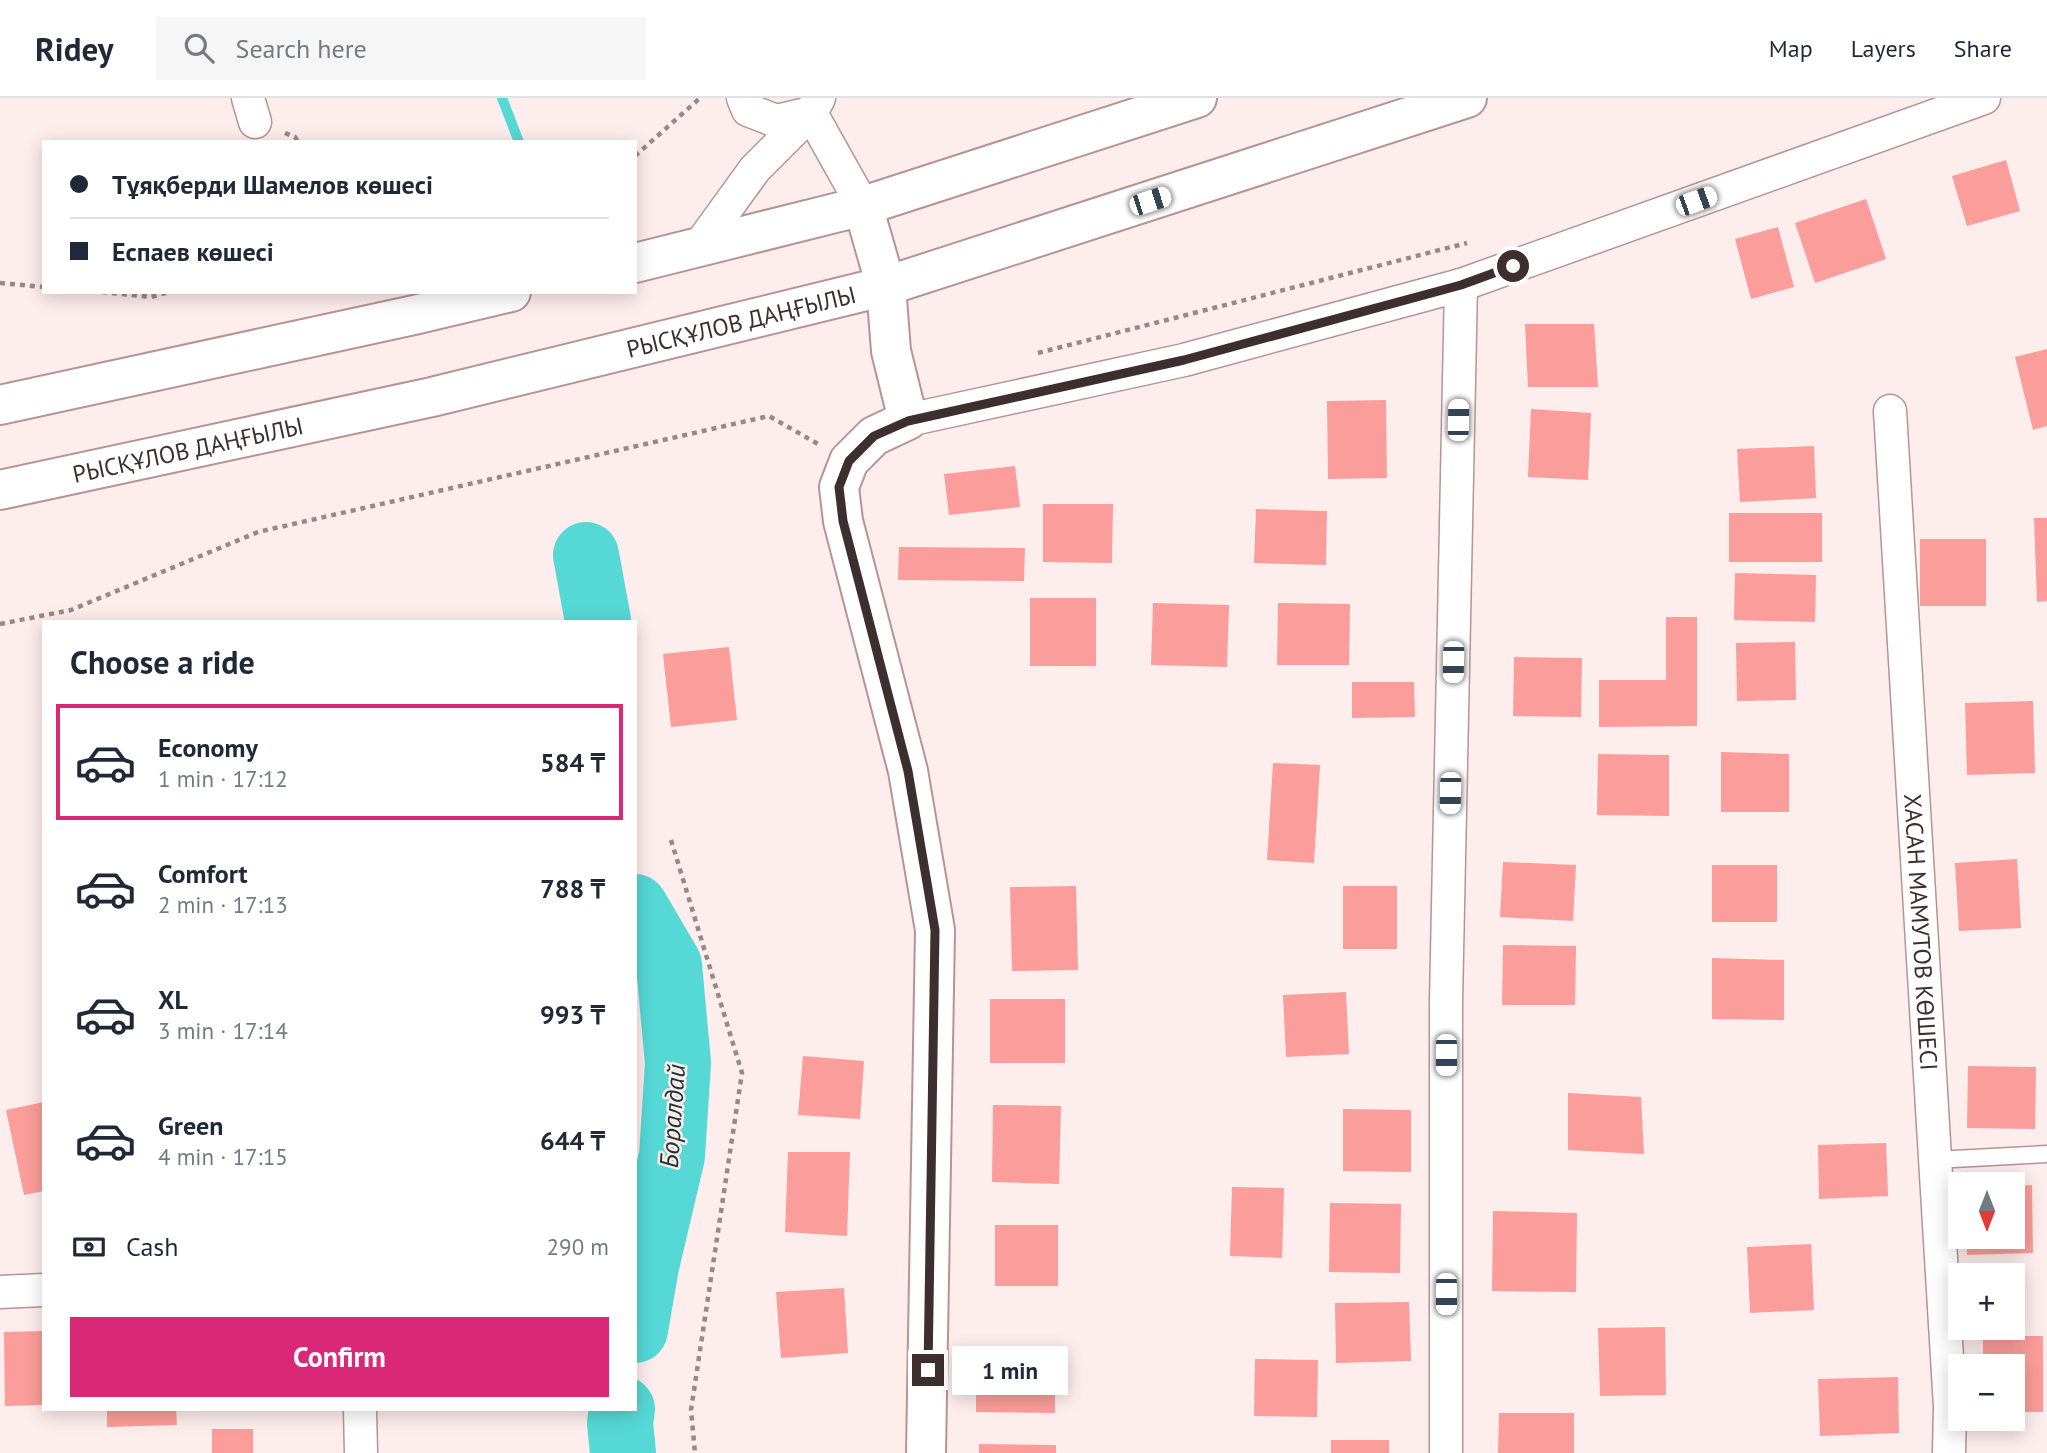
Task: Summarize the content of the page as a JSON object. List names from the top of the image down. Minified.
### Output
{"streets":{"main road":["РЫСҚҰЛОВ ДАҢҒЫЛЫ"],"street":["ХАСАН МАМУТОВ КӨШЕСІ"]},"water":["Боралдай"],"north":"bottom","page":{"header":"Ridey","search":"Search here","nav":["Map","Layers","Share"],"banner":["Тұяқберди Шамелов көшесі","Еспаев көшесі"],"heading":"Choose a ride","list":[{"name":"Economy","note":"1 min · 17:12","value":"584 ₸"},{"name":"Comfort","note":"2 min · 17:13","value":"788 ₸"},{"name":"XL","note":"3 min · 17:14","value":"993 ₸"},{"name":"Green","note":"4 min · 17:15","value":"644 ₸"}],"map_buttons":["+","−"],"pay":["Cash","290 m"],"buttons":"Confirm","bubble":"1 min"}}
